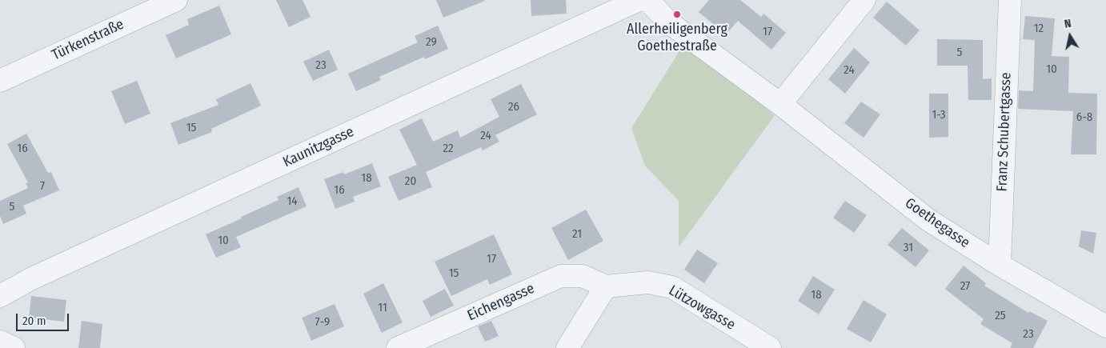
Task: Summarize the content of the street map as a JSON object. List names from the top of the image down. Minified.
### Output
{"streets":{"street":["Türkenstraße","Franz Schubertgasse","Kaunitzgasse","Goethegasse","Eichengasse","Lützowgasse"]},"crossings":[["Franz Schubertgasse","Goethegasse"],["Eichengasse","Lützowgasse"]],"places":["Allerheiligenberg Goethestraße"],"house_numbers":["12","17","29","5","23","10","24","26","1-3","6-8","15","24","16","22","18","20","7","16","14","5","21","10","31","17","15","27","18","11","25","7-9","23"],"scale_bar":"20 m","north":"top"}
